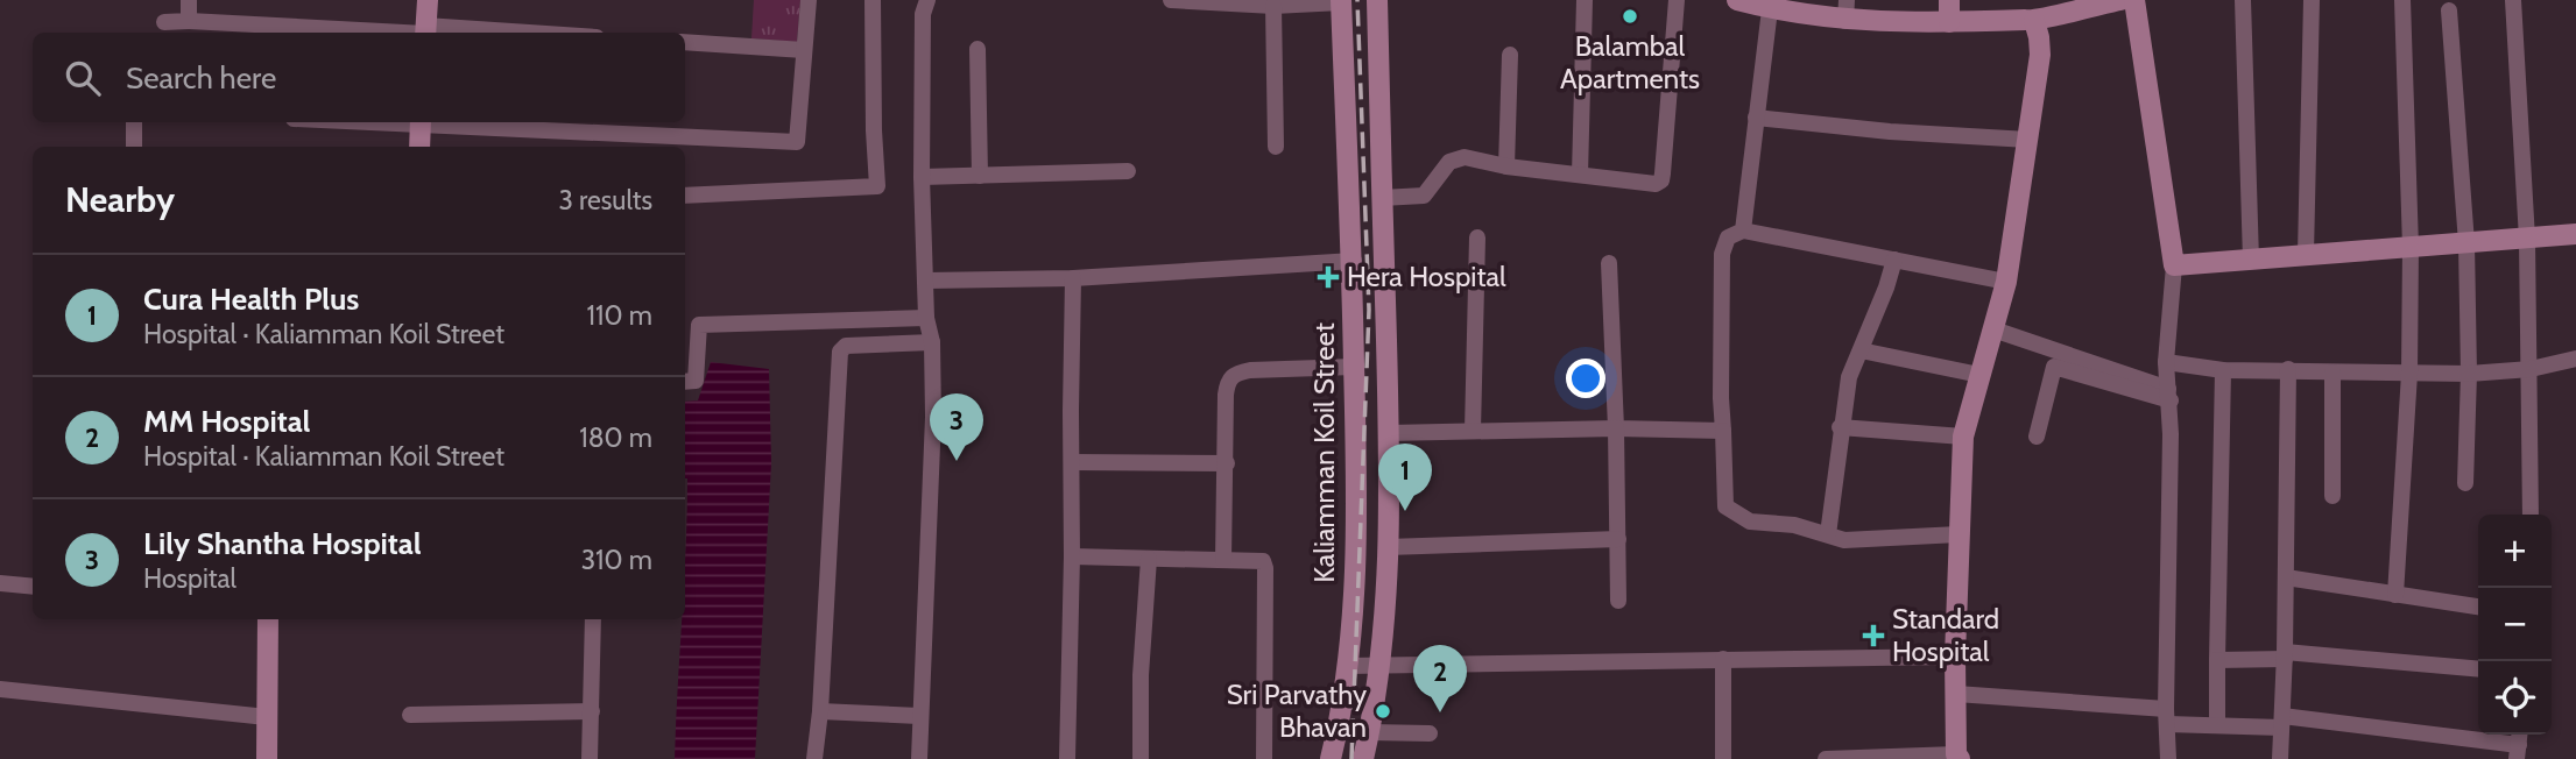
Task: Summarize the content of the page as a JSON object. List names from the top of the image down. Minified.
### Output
{"streets":{"street":["Kaliamman Koil Street"]},"places":{"other":["Balambal Apartments","Sri Parvathy Bhavan"],"health":["Hera Hospital","Standard Hospital"]},"page":{"search":"Search here","heading":["Nearby","3 results"],"list":[{"mark":"1","name":"Cura Health Plus","note":"Hospital · Kaliamman Koil Street","value":"110 m"},{"mark":"2","name":"MM Hospital","note":"Hospital · Kaliamman Koil Street","value":"180 m"},{"mark":"3","name":"Lily Shantha Hospital","note":"Hospital","value":"310 m"}],"pins":["3","1","2"],"map_buttons":["+","−"]}}
